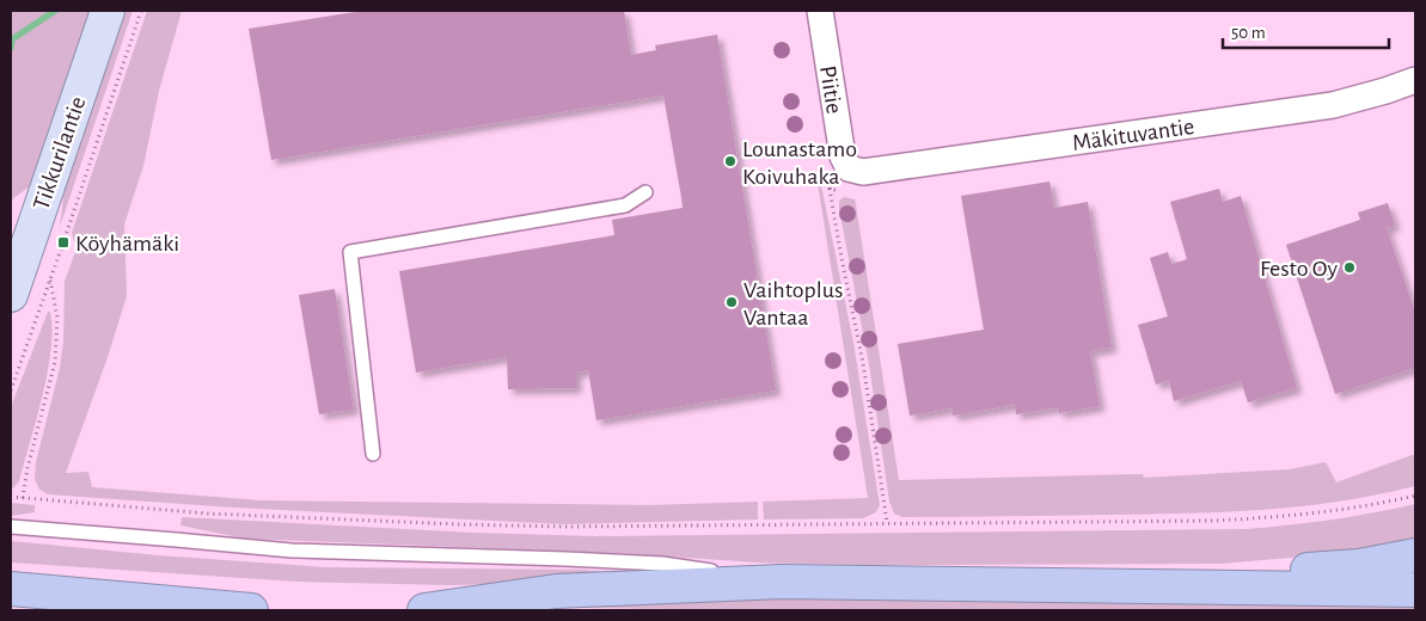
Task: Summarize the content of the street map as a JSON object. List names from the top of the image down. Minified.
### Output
{"streets":{"main road":["Tikkurilantie"],"street":["Piitie","Mäkituvantie"]},"crossings":[["Piitie","Mäkituvantie"]],"places":{"other":["Lounastamo Koivuhaka","Festo Oy","Vaihtoplus Vantaa"],"transit":["Köyhämäki"]},"scale_bar":"50 m"}
